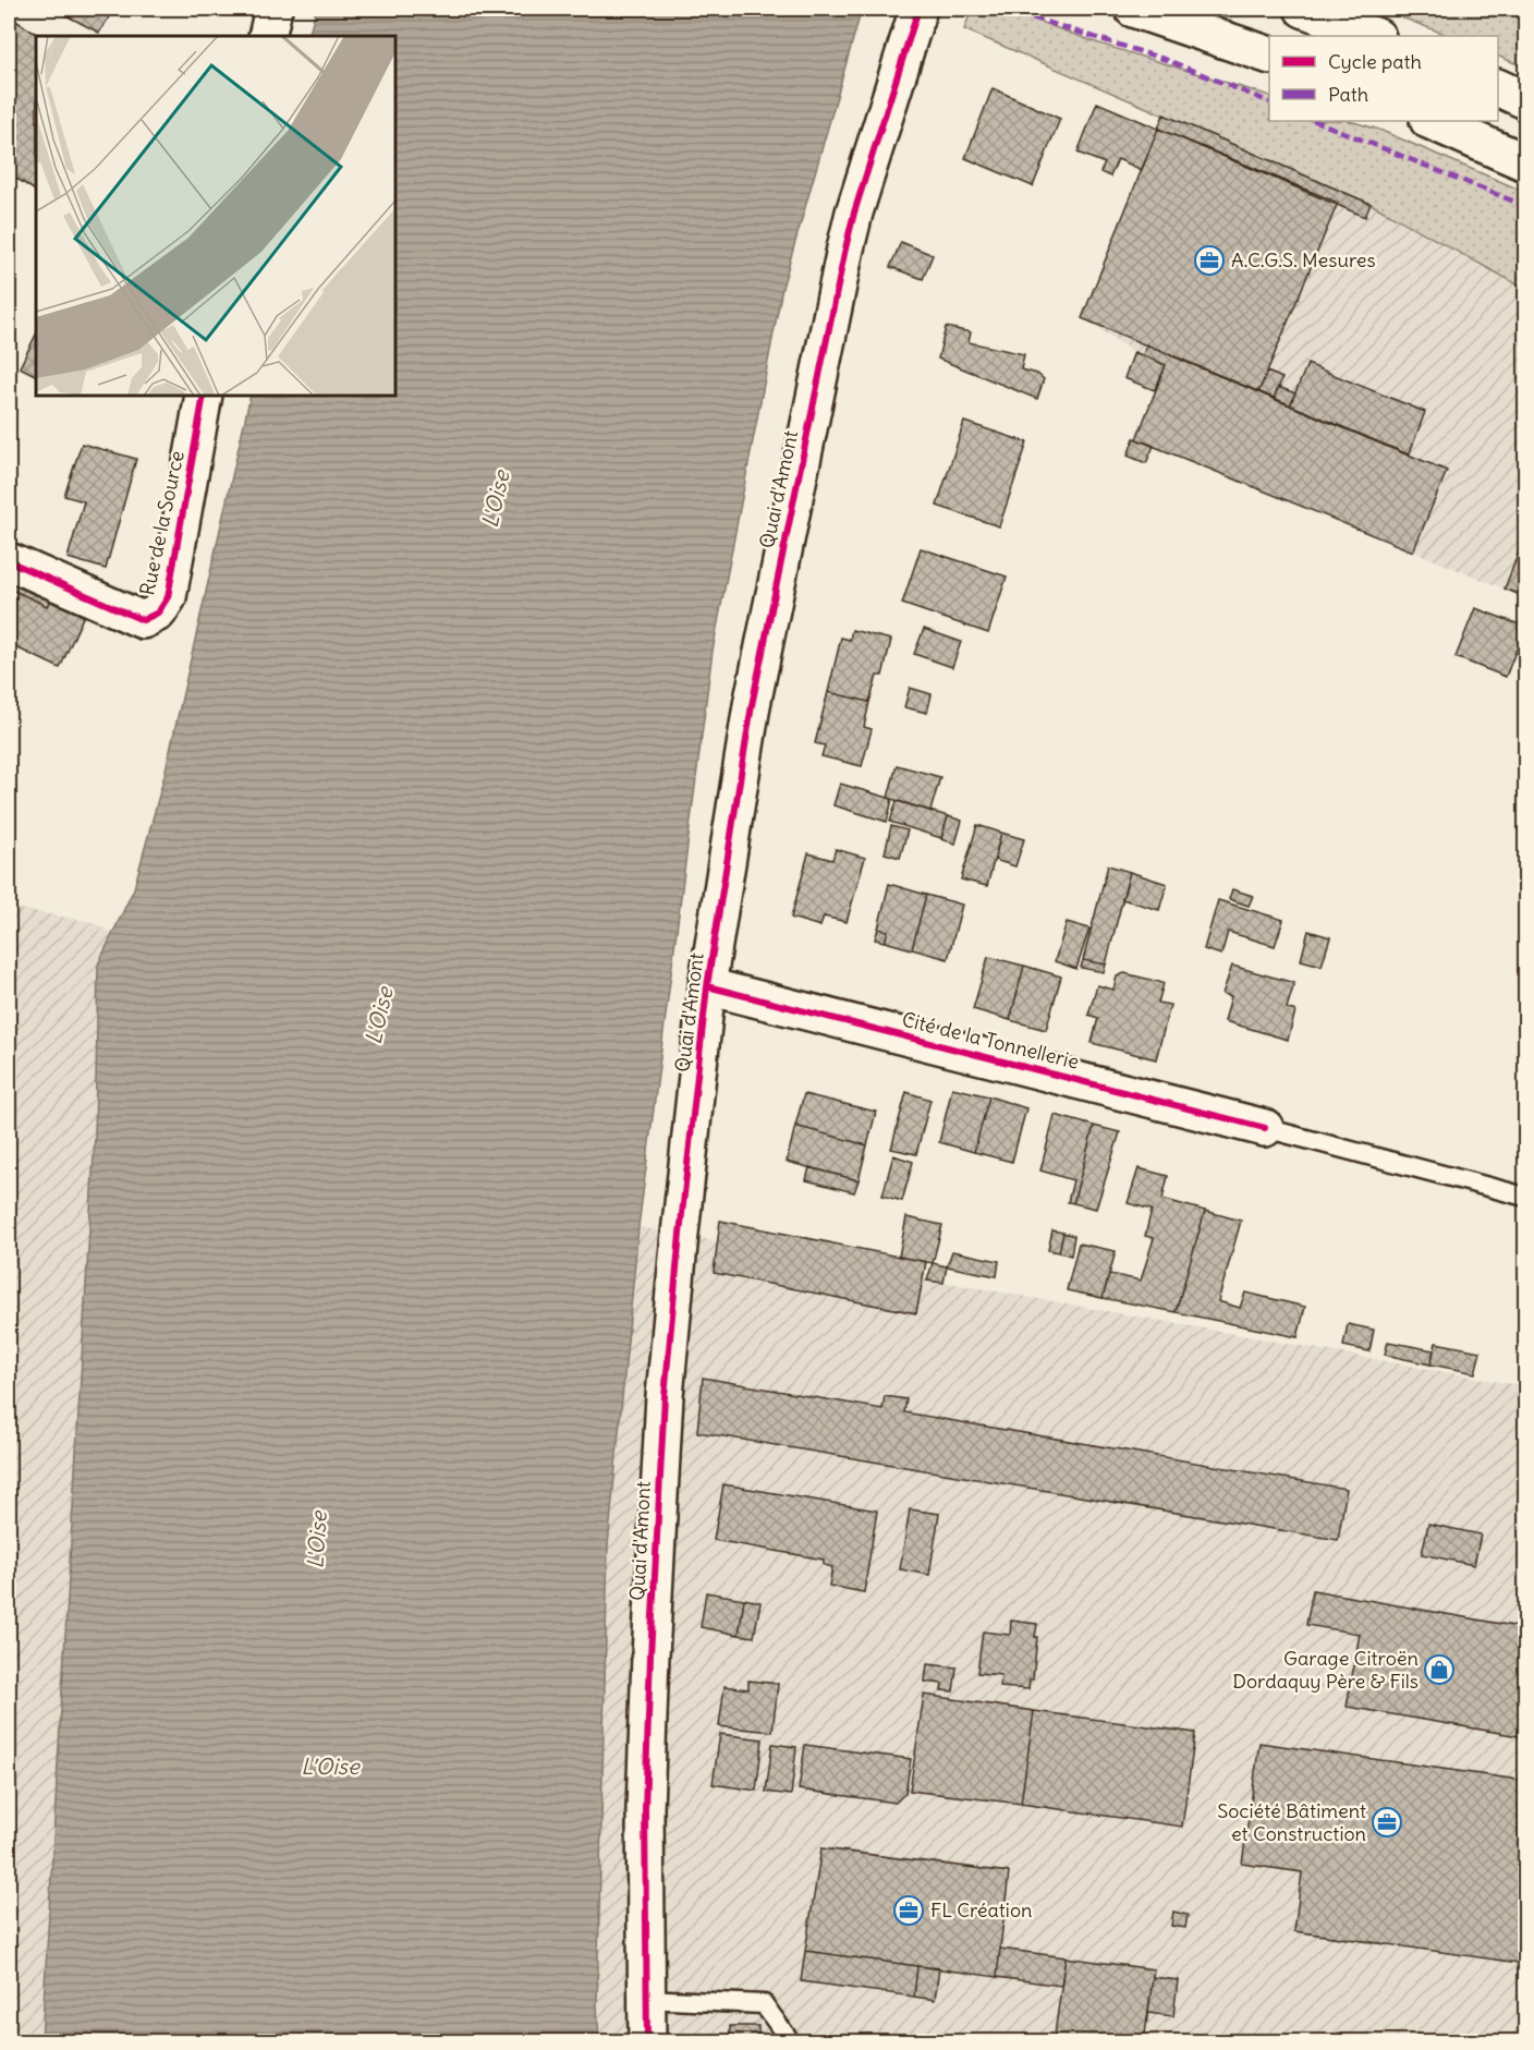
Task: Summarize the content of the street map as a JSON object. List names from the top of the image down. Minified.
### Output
{"streets":{"main road":["Quai d'Amont","Rue de la Source","Cité de la Tonnellerie"]},"crossings":[["Quai d'Amont","Cité de la Tonnellerie"]],"water":["L'Oise","L’Oise"],"places":{"office":["A.C.G.S. Mesures","Société Bâtiment et Construction","FL Création"],"shop":["Garage Citroën Dordaquy Père & Fils"]},"legend":["Cycle path","Path"]}
